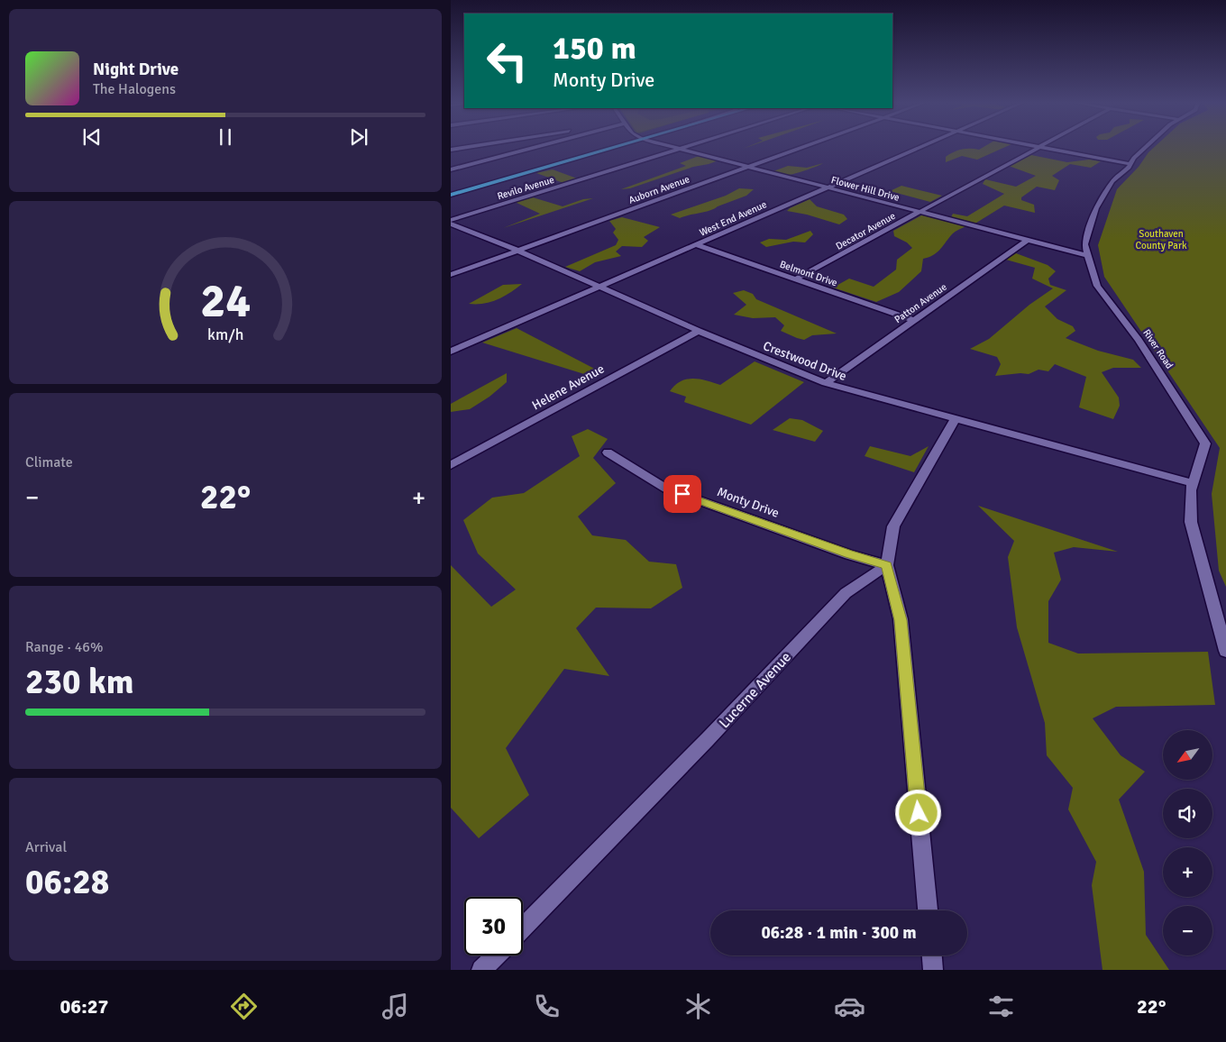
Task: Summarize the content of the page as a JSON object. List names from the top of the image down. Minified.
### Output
{"streets":{"street":["Revilo Avenue","Flower Hill Drive","Auborn Avenue","West End Avenue","Decator Avenue","Belmont Drive","Patton Avenue","River Road","Crestwood Drive","Helene Avenue","Monty Drive","Lucerne Avenue"]},"crossings":[["Revilo Avenue","Flower Hill Drive"],["Revilo Avenue","Crestwood Drive"],["Flower Hill Drive","Auborn Avenue"],["Flower Hill Drive","West End Avenue"],["Flower Hill Drive","Decator Avenue"],["Flower Hill Drive","Patton Avenue"],["Flower Hill Drive","River Road"],["Auborn Avenue","Crestwood Drive"],["West End Avenue","Belmont Drive"],["West End Avenue","Crestwood Drive"],["Decator Avenue","Belmont Drive"],["Belmont Drive","Patton Avenue"],["Patton Avenue","Crestwood Drive"],["River Road","Crestwood Drive"],["Crestwood Drive","Helene Avenue"],["Monty Drive","Lucerne Avenue"]],"parks":["Southaven County Park"],"north":"bottom left","page":{"turn":["150 m","Monty Drive"],"song":["Night Drive","The Halogens"],"tile":["Climate",["Range · 46%","230 km"],["Arrival","06:28"]],"heat":["−","22°","+"],"map_buttons":["+","−"],"limit":"30","trip":"06:28 · 1 min · 300 m","tabs":["06:27","22°"],"gauge":["24","km/h"]}}
